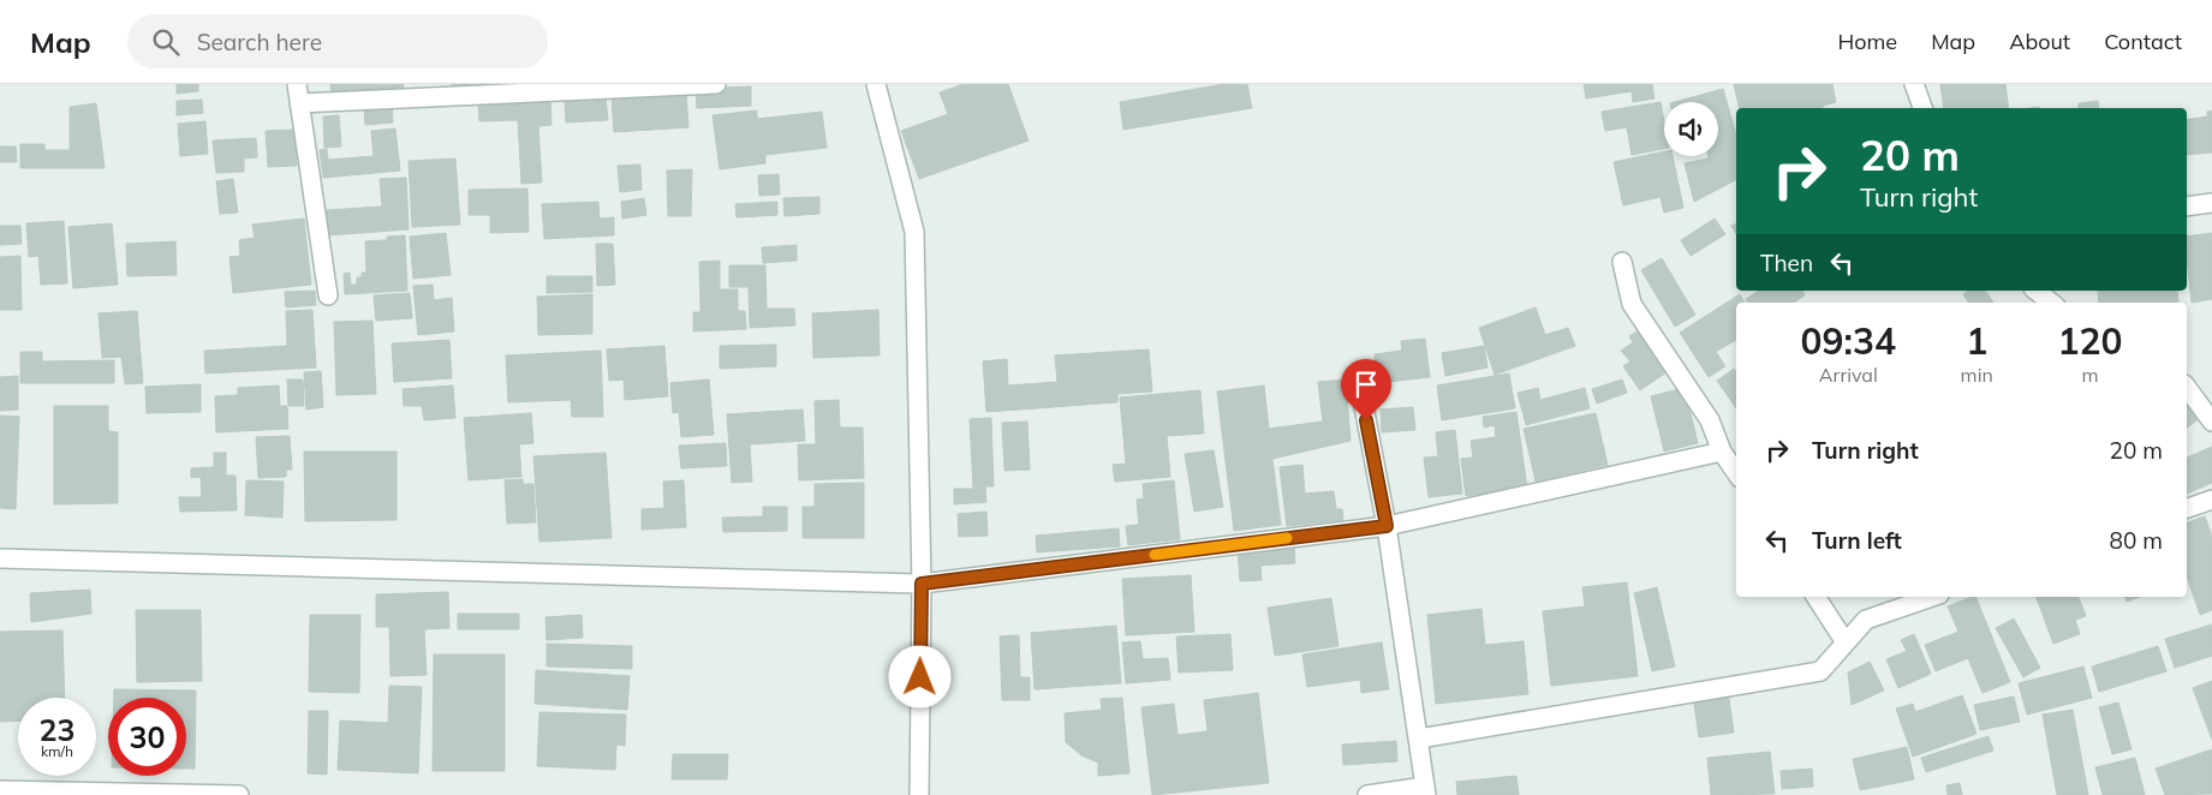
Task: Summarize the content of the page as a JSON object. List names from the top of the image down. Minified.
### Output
{"page":{"header":"Map","search":"Search here","nav":["Home","Map","About","Contact"],"turn":["20 m","Turn right"],"then":"Then","eta":["09:34","Arrival","1","min","120","m"],"list":[{"name":"Turn right","value":"20 m"},{"name":"Turn left","value":"80 m"}],"speed":"23 km/h","limit":"30"}}
